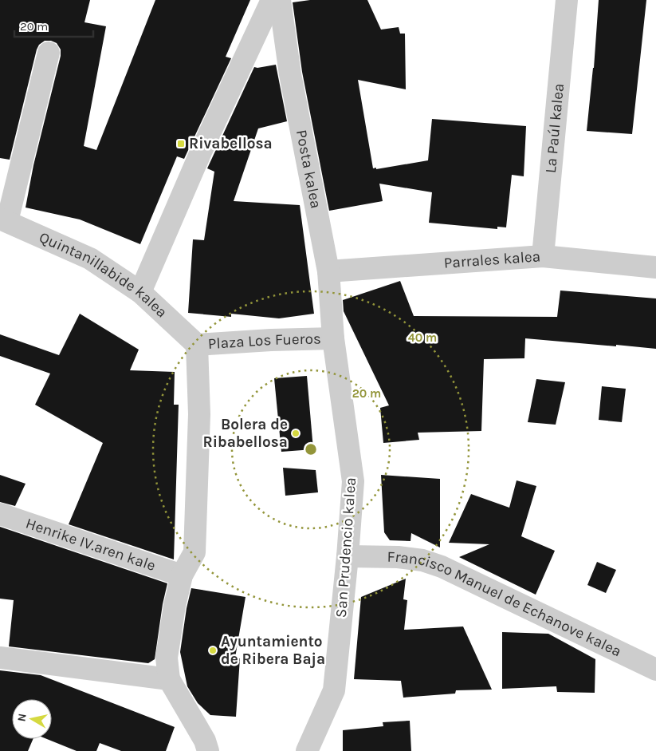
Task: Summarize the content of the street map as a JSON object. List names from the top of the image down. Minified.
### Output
{"streets":{"street":["La Paúl kalea","Posta kalea","Parrales kalea","Quintanillabide kalea","Plaza Los Fueros","Henrike IV.aren kale","San Prudencio kalea","Francisco Manuel de Echanove kalea"]},"crossings":[["La Paúl kalea","Parrales kalea"],["Posta kalea","Parrales kalea"],["Posta kalea","Plaza Los Fueros"],["Posta kalea","San Prudencio kalea"],["Quintanillabide kalea","Plaza Los Fueros"],["Plaza Los Fueros","San Prudencio kalea"],["San Prudencio kalea","Francisco Manuel de Echanove kalea"]],"places":{"transit":["Rivabellosa"],"other":["Bolera de Ribabellosa","Ayuntamiento de Ribera Baja"]},"scale_bar":"20 m","north":"left","rings":["40 m","20 m"]}
